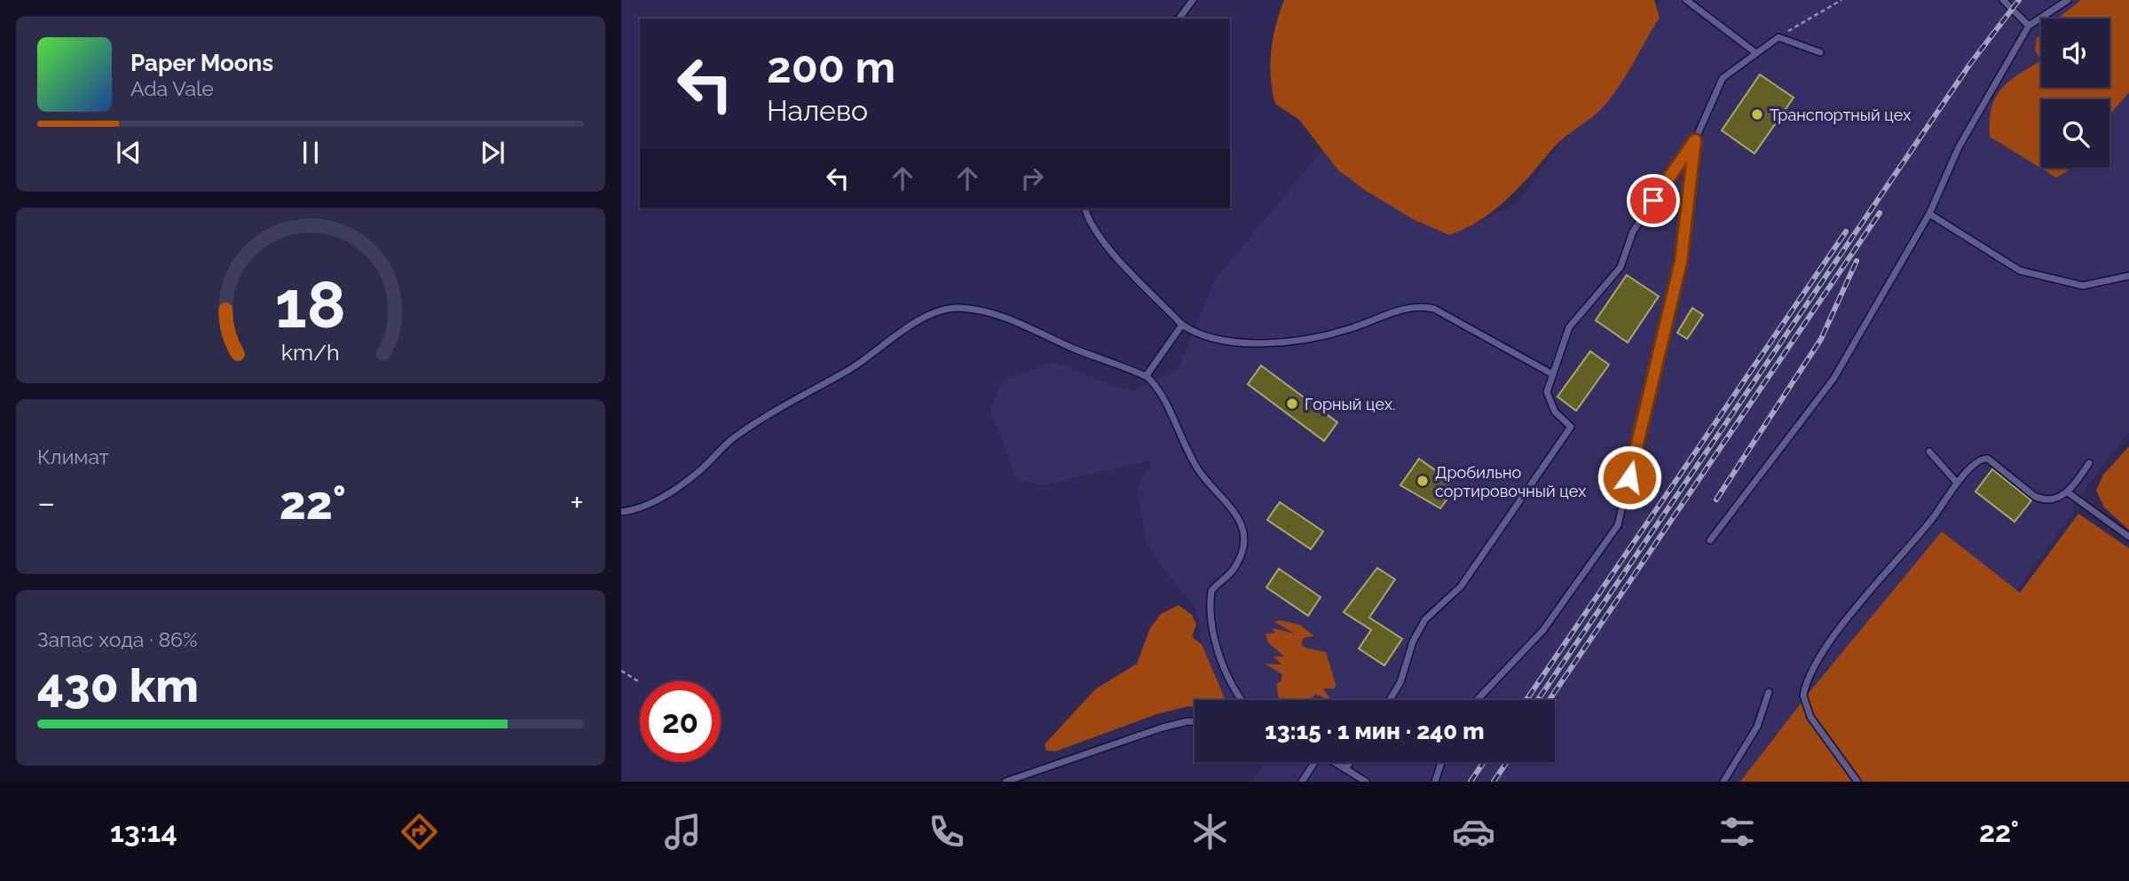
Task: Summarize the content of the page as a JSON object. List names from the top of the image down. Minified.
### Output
{"places":["Транспортный цех","Горный цех.","Дробильно сортировочный цех"],"page":{"turn":["200 m","Налево"],"song":["Paper Moons","Ada Vale"],"tile":["Климат",["Запас хода · 86%","430 km"]],"heat":["−","22°","+"],"limit":"20","trip":"13:15 · 1 мин · 240 m","tabs":["13:14","22°"],"gauge":["18","km/h"]}}
